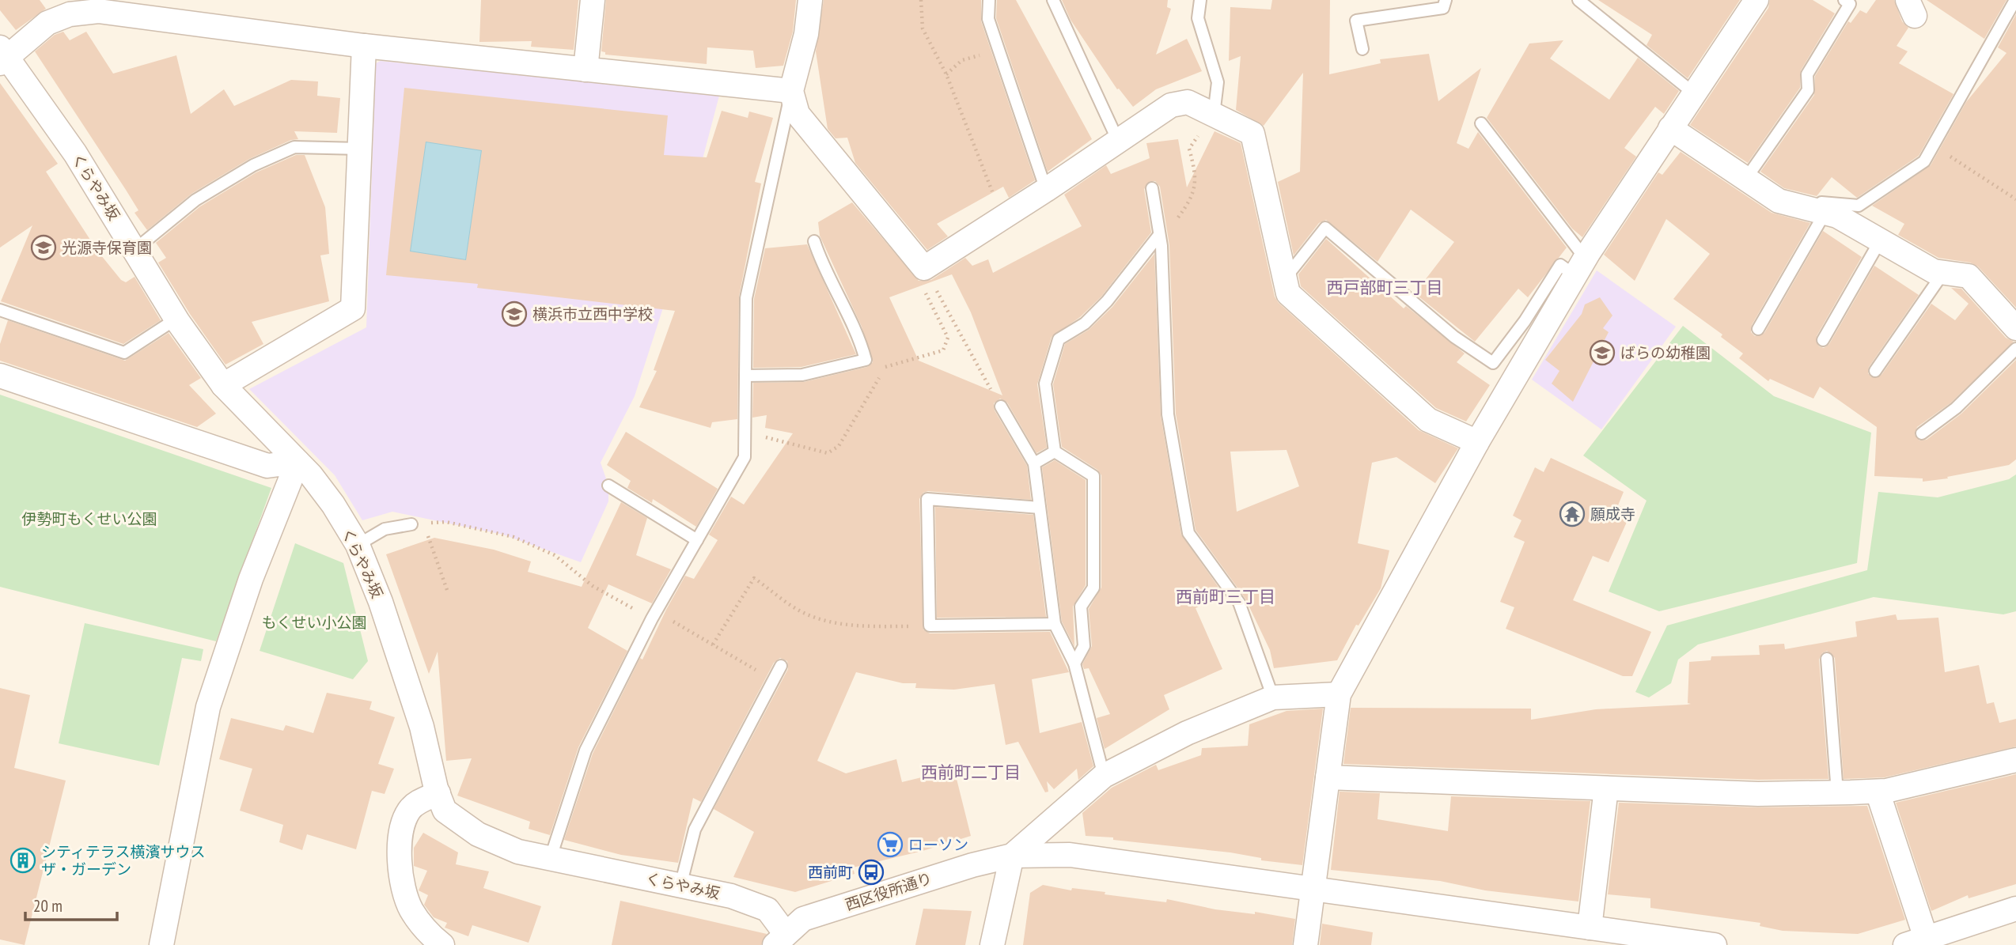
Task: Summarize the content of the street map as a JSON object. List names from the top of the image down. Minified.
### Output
{"streets":{"street":["くらやみ坂","西区役所通り"]},"crossings":[["くらやみ坂","西区役所通り"]],"districts":["西戸部町三丁目","西前町三丁目","西前町二丁目"],"parks":["伊勢町もくせい公園","もくせい小公園"],"places":{"school or university":["光源寺保育園","横浜市立西中学校","ばらの幼稚園"],"temple":["願成寺"],"supermarket":["ローソン"],"building":["シティテラス横濱サウス ザ・ガーデン"],"bus stop":["西前町"]},"scale_bar":"20 m"}
